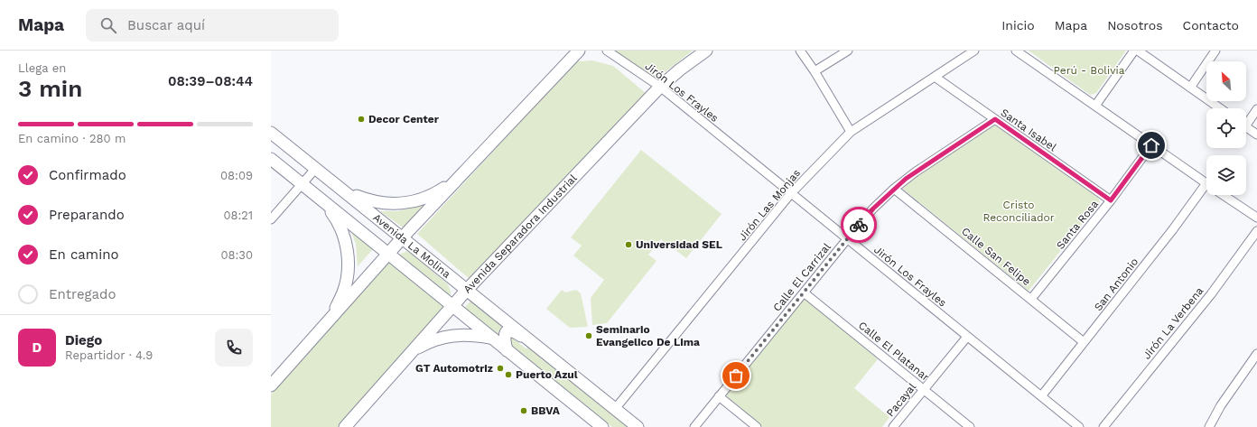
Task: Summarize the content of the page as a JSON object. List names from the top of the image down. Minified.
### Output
{"streets":{"main road":["Avenida Separadora Industrial","Avenida La Molina"],"street":["Jirón Los Frayles","Santa Isabel","Jirón Las Monjas","Santa Rosa","Calle San Felipe","Calle El Carrizal","San Antonio","Jirón La Verbena","Calle El Platanar","Pacayal"]},"crossings":[["Jirón Los Frayles","Jirón Las Monjas"],["Jirón Los Frayles","Avenida Separadora Industrial"],["Jirón Los Frayles","Calle El Carrizal"],["Jirón Los Frayles","San Antonio"],["Jirón Los Frayles","Pacayal"],["Santa Isabel","Jirón Las Monjas"],["Santa Isabel","Santa Rosa"],["Santa Isabel","Calle El Carrizal"],["Jirón Las Monjas","Avenida La Molina"],["Santa Rosa","Calle San Felipe"],["Avenida Separadora Industrial","Avenida La Molina"],["Calle San Felipe","Calle El Carrizal"],["Calle San Felipe","San Antonio"],["Calle El Carrizal","Calle El Platanar"],["Calle El Platanar","Pacayal"]],"parks":["Perú - Bolivia","Cristo Reconciliador"],"places":["Decor Center","Universidad SEL","Seminario Evangelico De Lima","GT Automotriz","Puerto Azul","BBVA"],"north":"top left","page":{"header":"Mapa","search":"Buscar aquí","nav":["Inicio","Mapa","Nosotros","Contacto"],"heading":["3 min","Llega en","08:39–08:44"],"panel":["Diego","Repartidor · 4.9"],"bar":"En camino · 280 m","list":[["Confirmado","08:09"],["Preparando","08:21"],["En camino","08:30"],"Entregado"],"round":"D"}}
